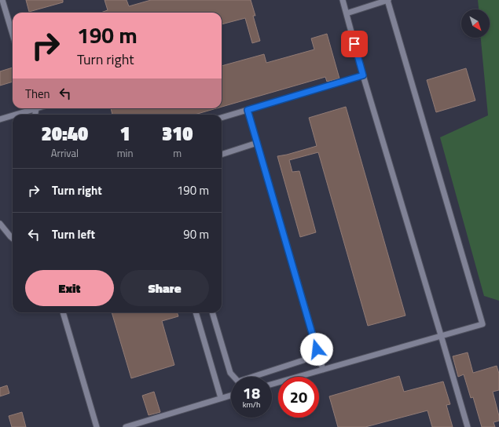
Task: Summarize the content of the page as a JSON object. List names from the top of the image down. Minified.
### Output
{"north":"bottom right","page":{"turn":["190 m","Turn right"],"then":"Then","eta":["20:40","Arrival","1","min","310","m"],"list":[{"name":"Turn right","value":"190 m"},{"name":"Turn left","value":"90 m"}],"buttons":["Exit","Share"],"speed":"18 km/h","limit":"20"}}
